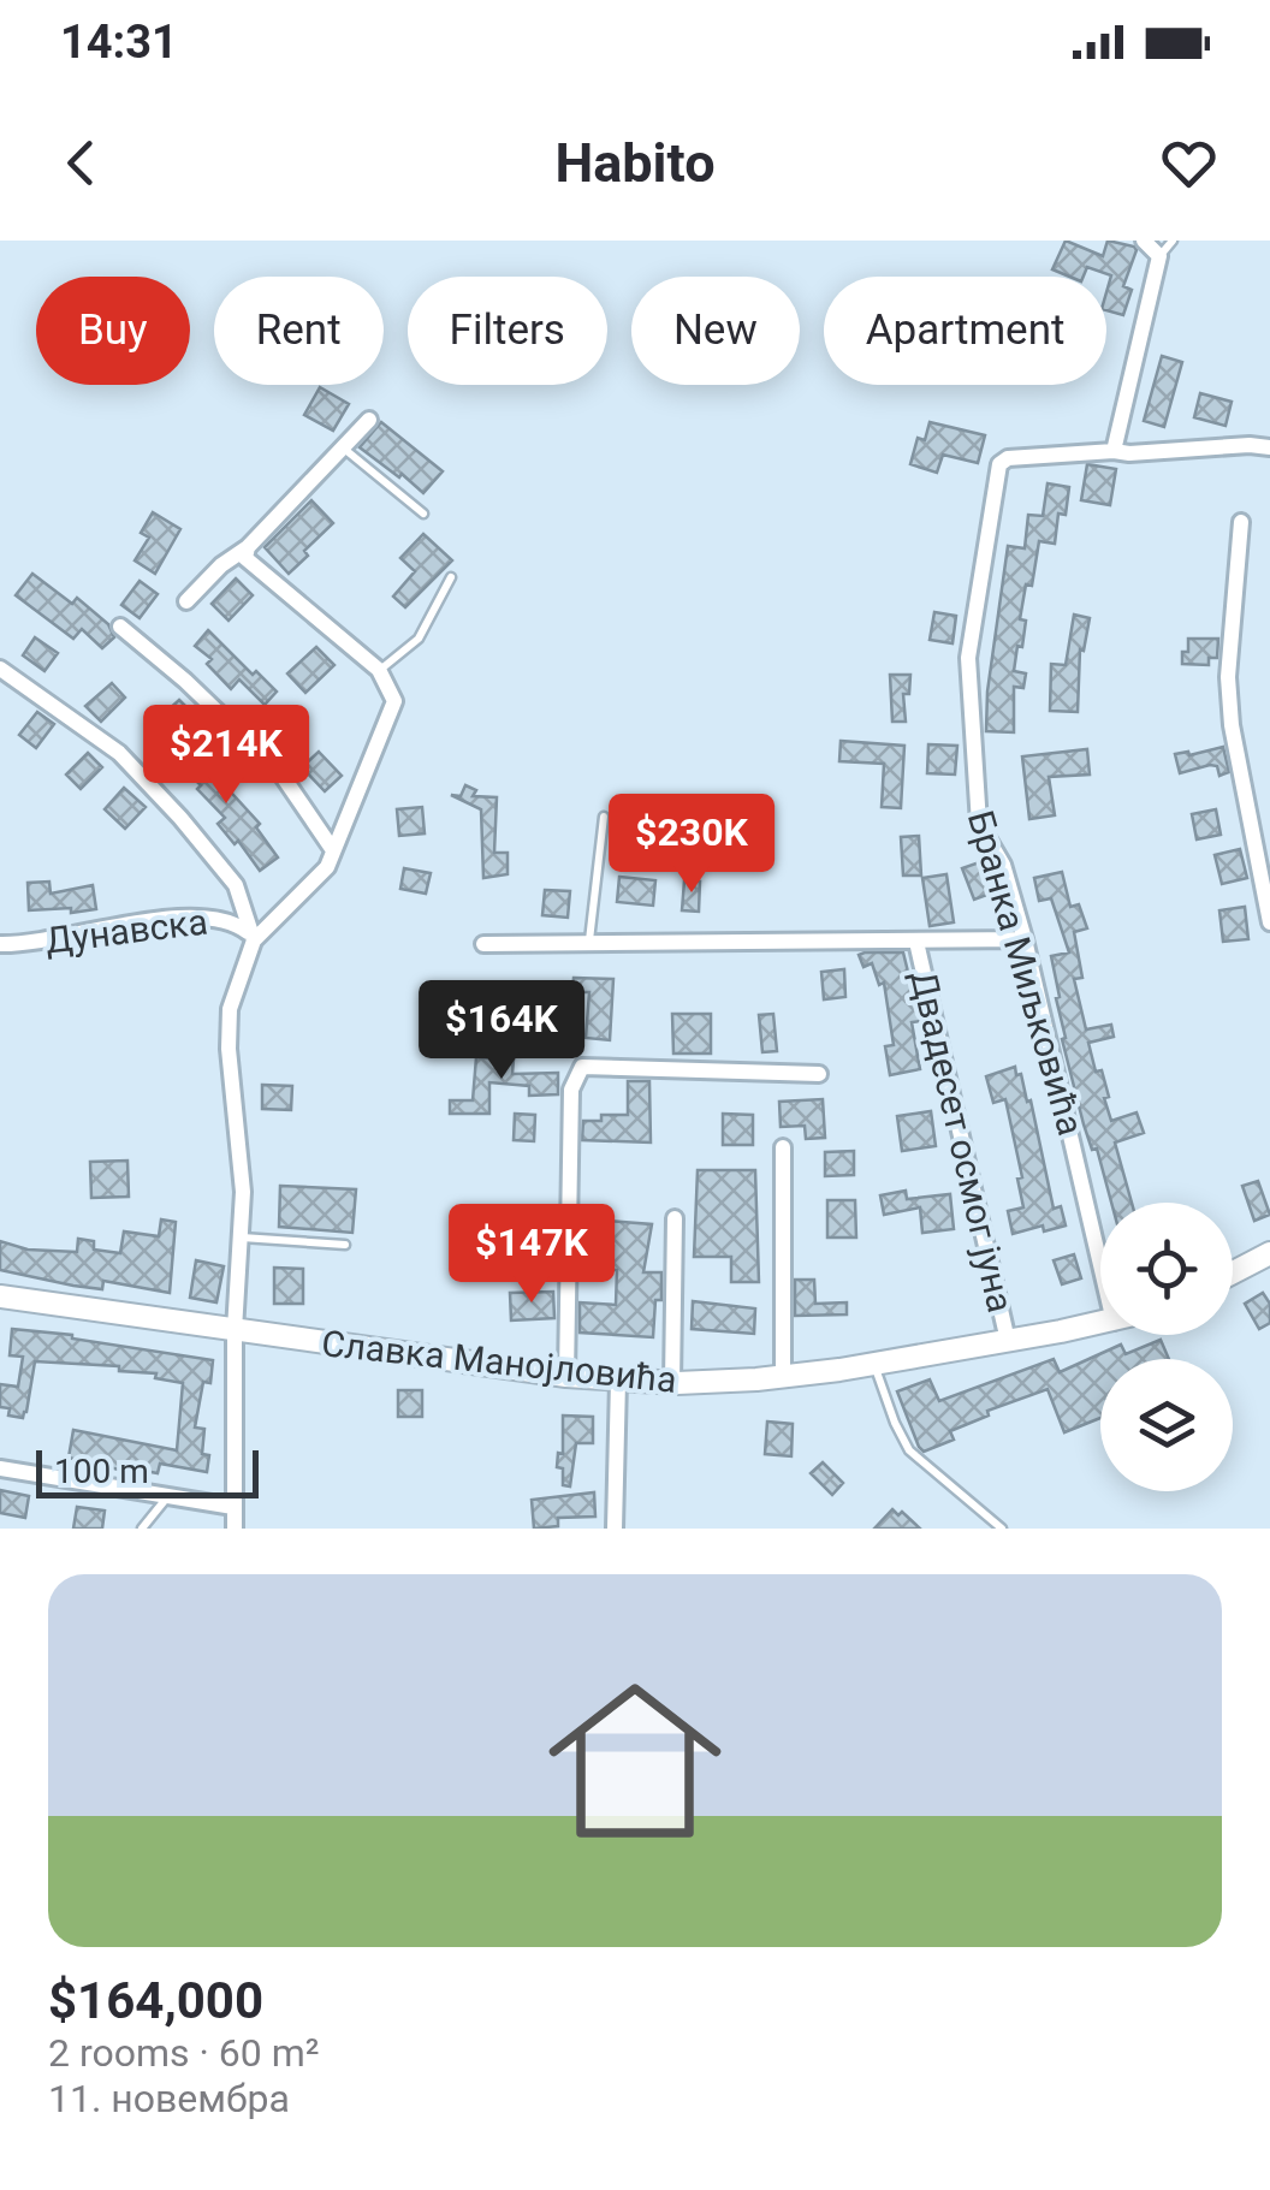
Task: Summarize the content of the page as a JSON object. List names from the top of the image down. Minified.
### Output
{"streets":{"main road":["Славка Манојловића"],"street":["Дунавска","Бранка Миљковића","Двадесет осмог јуна"]},"crossings":[["Двадесет осмог јуна","Славка Манојловића"]],"scale_bar":"100 m","page":{"status":"14:31","header":"Habito","chip":["Buy","Rent","Filters","New","Apartment"],"price":["$214K","$230K","$164K","$147K"],"scale":"100 m","list":[{"name":"$164,000","note":"2 rooms · 60 m² · 11. новембра"}]}}
